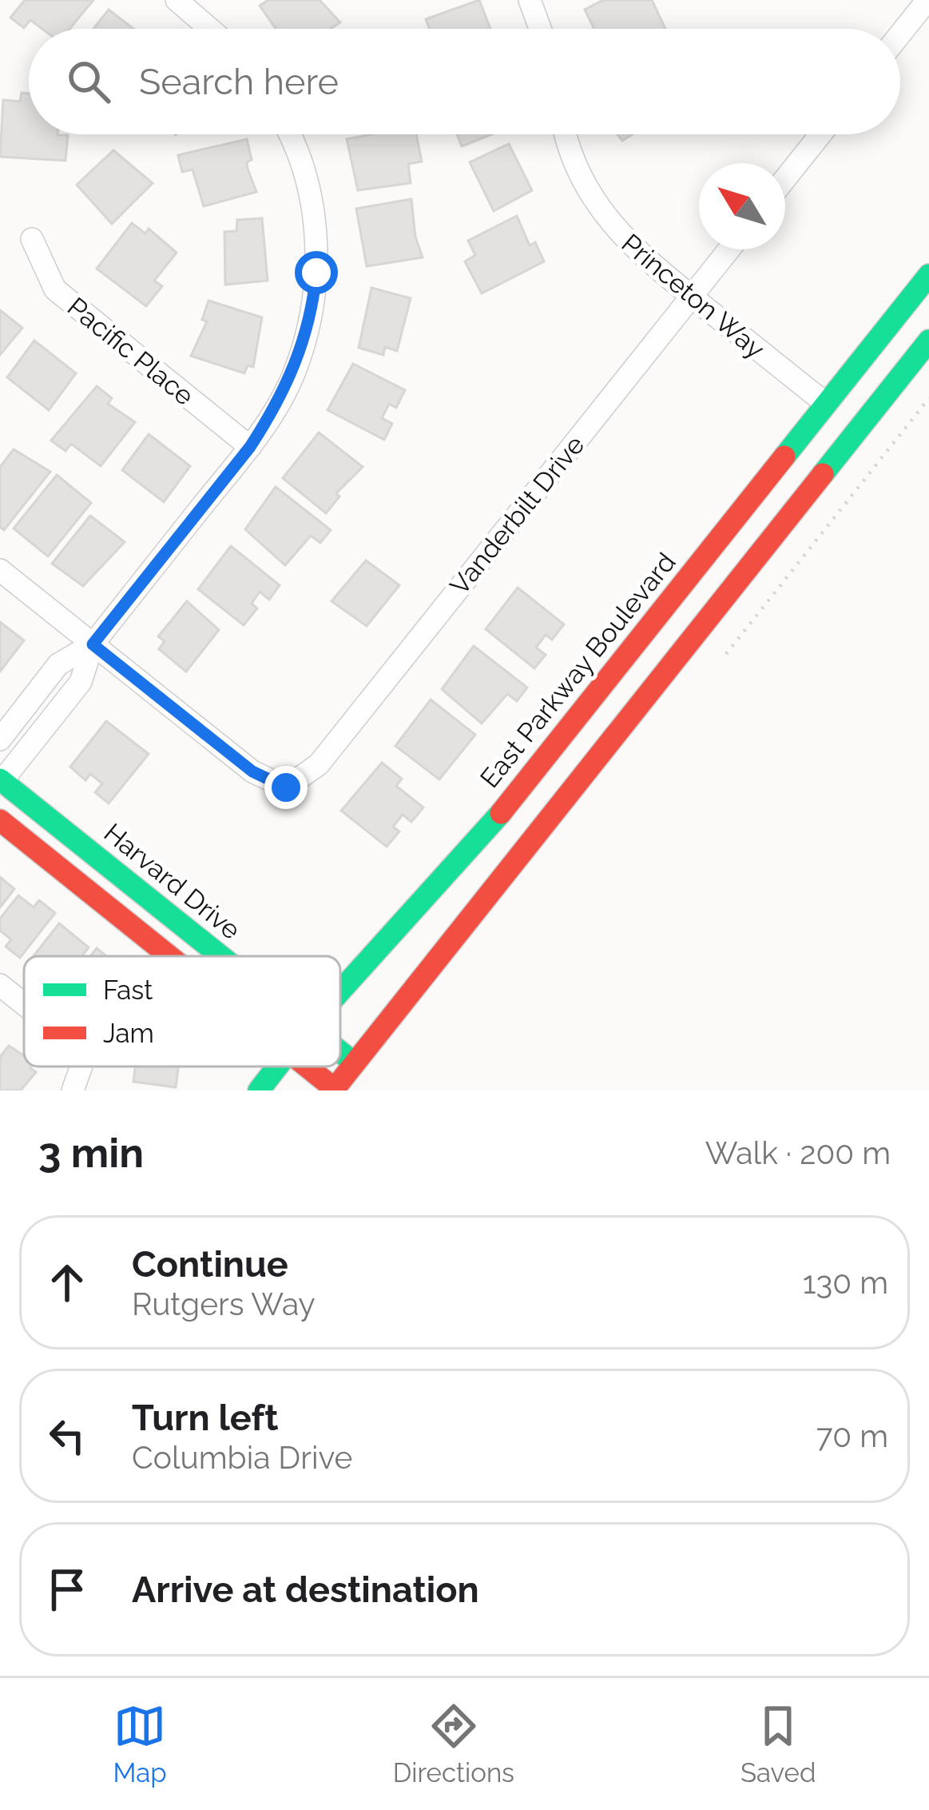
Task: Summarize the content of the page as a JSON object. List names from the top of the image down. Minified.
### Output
{"streets":{"street":["Princeton Way","Pacific Place","Vanderbilt Drive","East Parkway Boulevard","Harvard Drive"]},"crossings":[["Princeton Way","Vanderbilt Drive"],["Princeton Way","East Parkway Boulevard"]],"legend":["Fast","Jam"],"north":"top left","page":{"search":"Search here","heading":["3 min","Walk · 200 m"],"list":[["Continue","Rutgers Way","130 m"],["Turn left","Columbia Drive","70 m"],"Arrive at destination"],"nav":["Map","Directions","Saved"]}}
